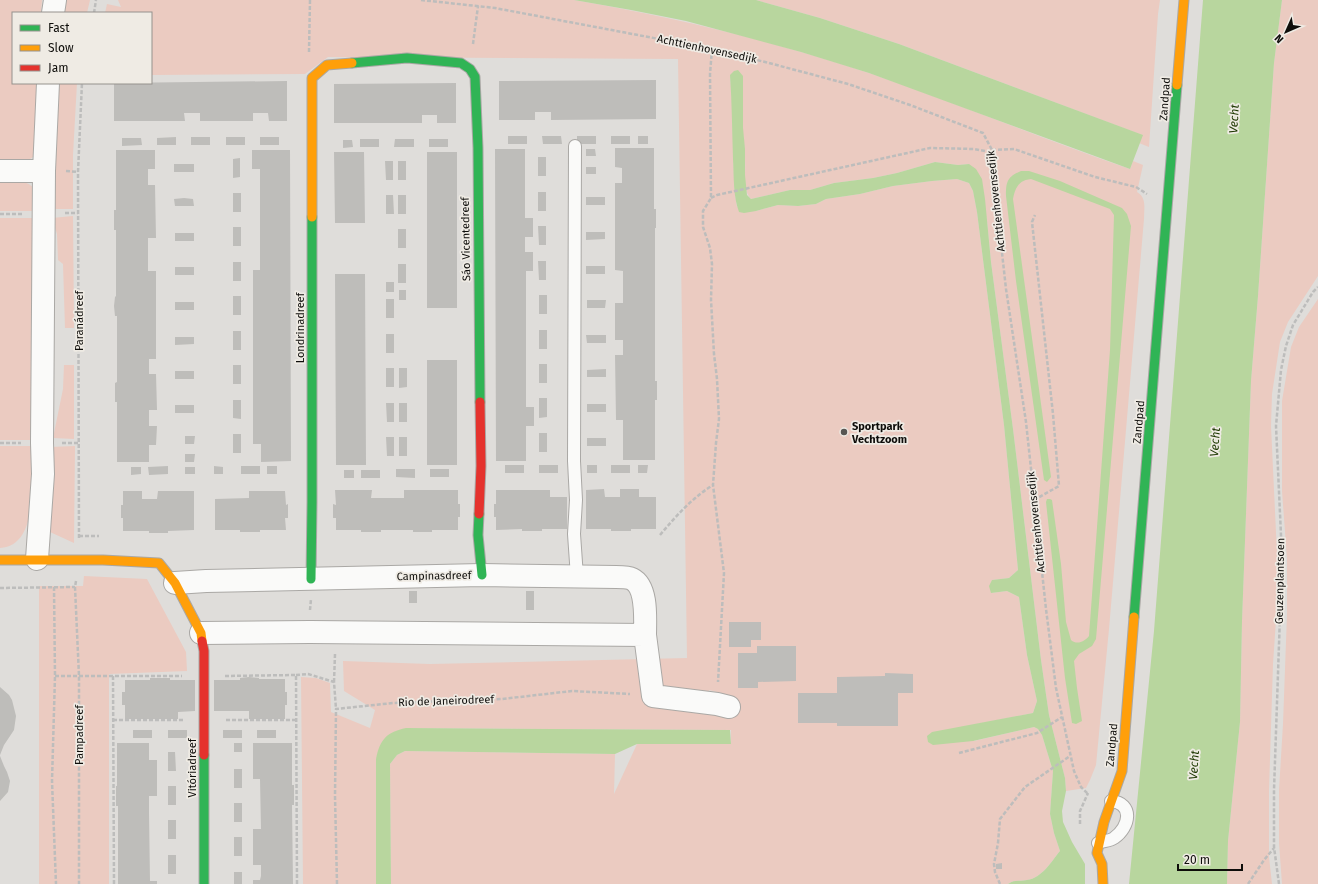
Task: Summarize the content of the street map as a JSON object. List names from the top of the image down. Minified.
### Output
{"streets":{"street":["Zandpad","Sáo Vicentedreef","Londrinadreef","Campinasdreef","Vitóriadreef"],"path":["Achttienhovensedijk","Paranádreef","Geuzenplantsoen","Rio de Janeirodreef","Pampadreef"]},"crossings":[["Sáo Vicentedreef","Campinasdreef"],["Paranádreef","Pampadreef"],["Londrinadreef","Campinasdreef"],["Campinasdreef","Rio de Janeirodreef"]],"water":["Vecht"],"places":["Sportpark Vechtzoom"],"legend":["Fast","Slow","Jam"],"scale_bar":"20 m","north":"bottom left"}
